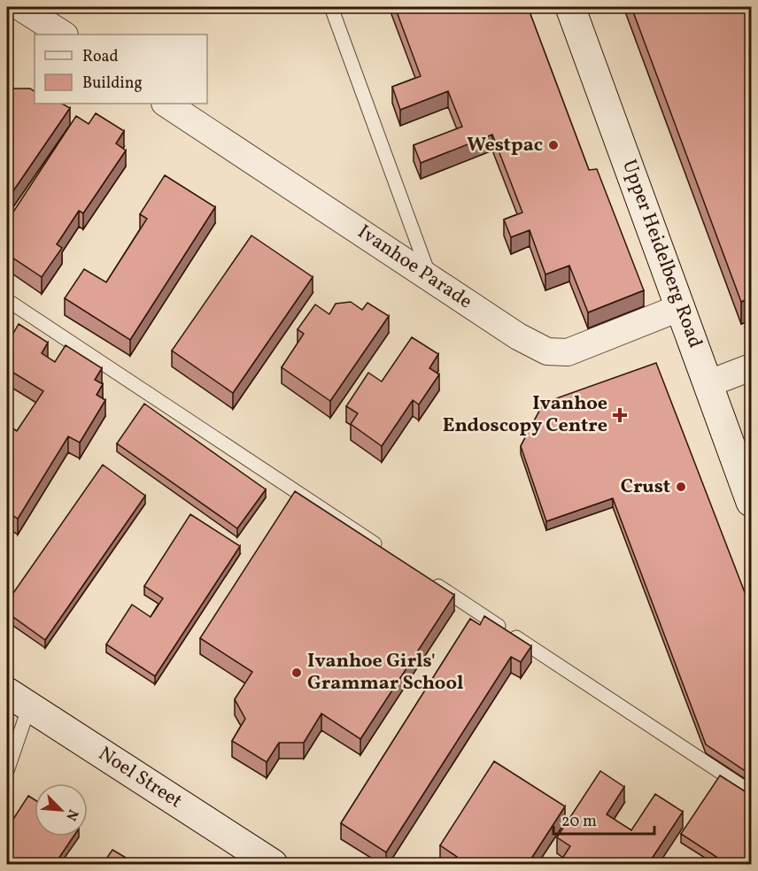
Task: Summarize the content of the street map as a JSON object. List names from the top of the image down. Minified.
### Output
{"streets":{"main road":["Upper Heidelberg Road","Noel Street"],"street":["Ivanhoe Parade"]},"crossings":[["Upper Heidelberg Road","Ivanhoe Parade"]],"places":{"other":["Westpac","Crust","Ivanhoe Girls' Grammar School"],"health":["Ivanhoe Endoscopy Centre"]},"legend":["Road","Building"],"scale_bar":"20 m","north":"bottom right"}
